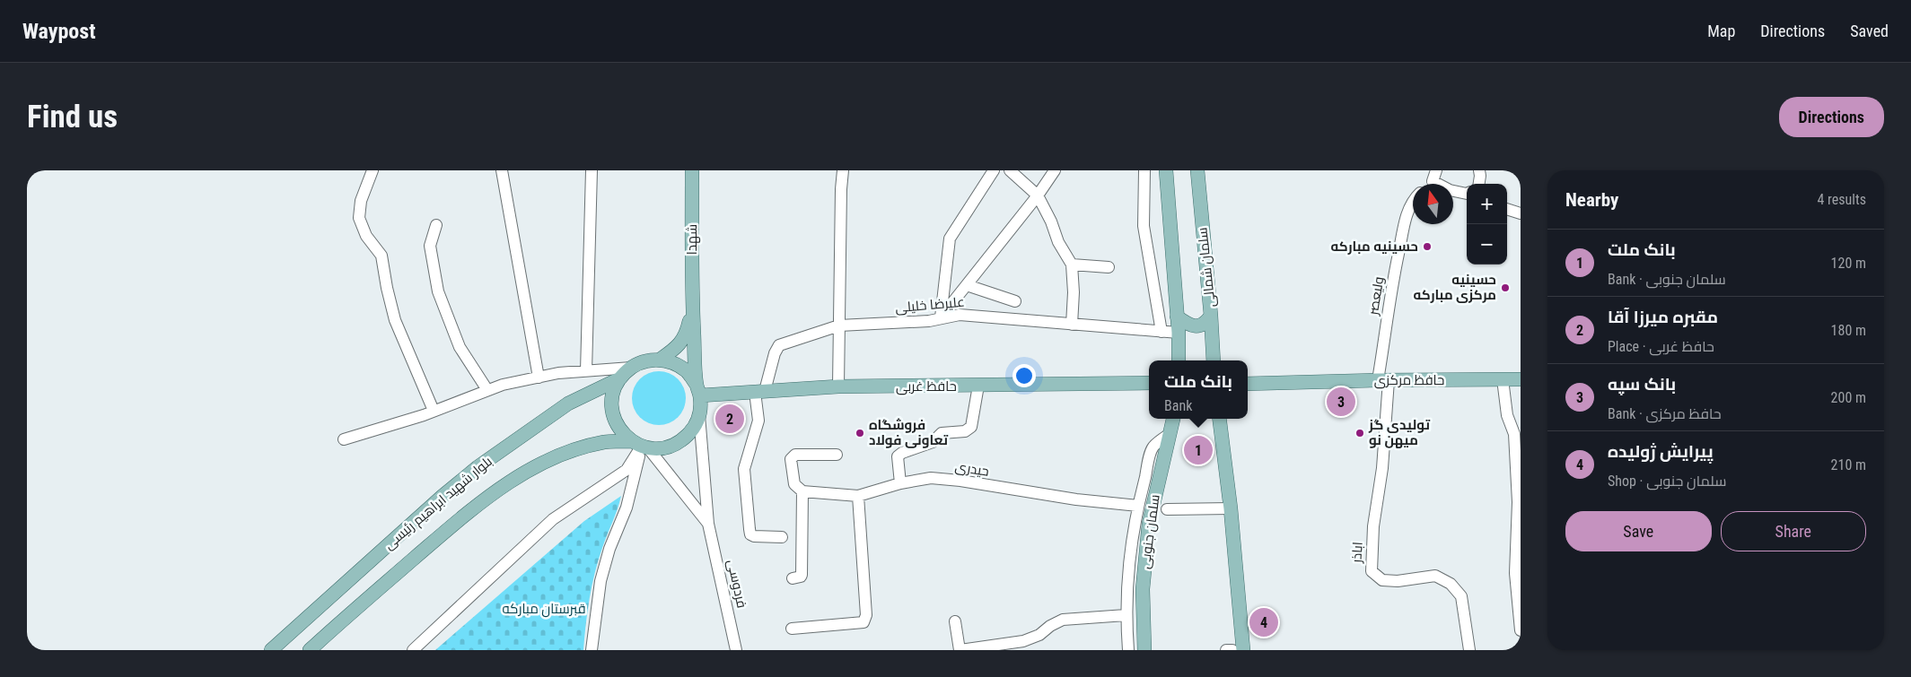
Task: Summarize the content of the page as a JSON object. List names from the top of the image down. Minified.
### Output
{"streets":{"main road":["شهدا","سلمان شمالی","حافظ مرکزی","حافظ غربی","بلوار شهید ابراهیم رئیسی","سلمان جنوبی"],"street":["ولیعصر","علیرضا خلیلی","حیدری","اباذر","فردوسی"]},"crossings":[["ولیعصر","حافظ مرکزی"],["ولیعصر","اباذر"],["علیرضا خلیلی","حافظ غربی"],["حافظ مرکزی","اباذر"],["حافظ غربی","بلوار شهید ابراهیم رئیسی"],["حافظ غربی","فردوسی"],["بلوار شهید ابراهیم رئیسی","فردوسی"]],"parks":["قبرستان مبارکه"],"places":["حسینیه مبارکه","حسینیه مرکزی مبارکه","فروشگاه تعاونی فولاد","تولیدی گز میهن نو"],"north":"top","page":{"header":"Waypost","nav":["Map","Directions","Saved"],"buttons":["Directions",["Save","Share"]],"title":"Find us","heading":["Nearby","4 results"],"map_buttons":["+","−"],"list":[{"mark":"1","name":"بانک ملت","note":"Bank · سلمان جنوبی","value":"120 m"},{"mark":"2","name":"مقبره میرزا آقا","note":"Place · حافظ غربی","value":"180 m"},{"mark":"3","name":"بانک سپه","note":"Bank · حافظ مرکزی","value":"200 m"},{"mark":"4","name":"پیرایش ژولیده","note":"Shop · سلمان جنوبی","value":"210 m"}],"popup":["بانک ملت","Bank"],"pins":["3","2","1","4"]}}
